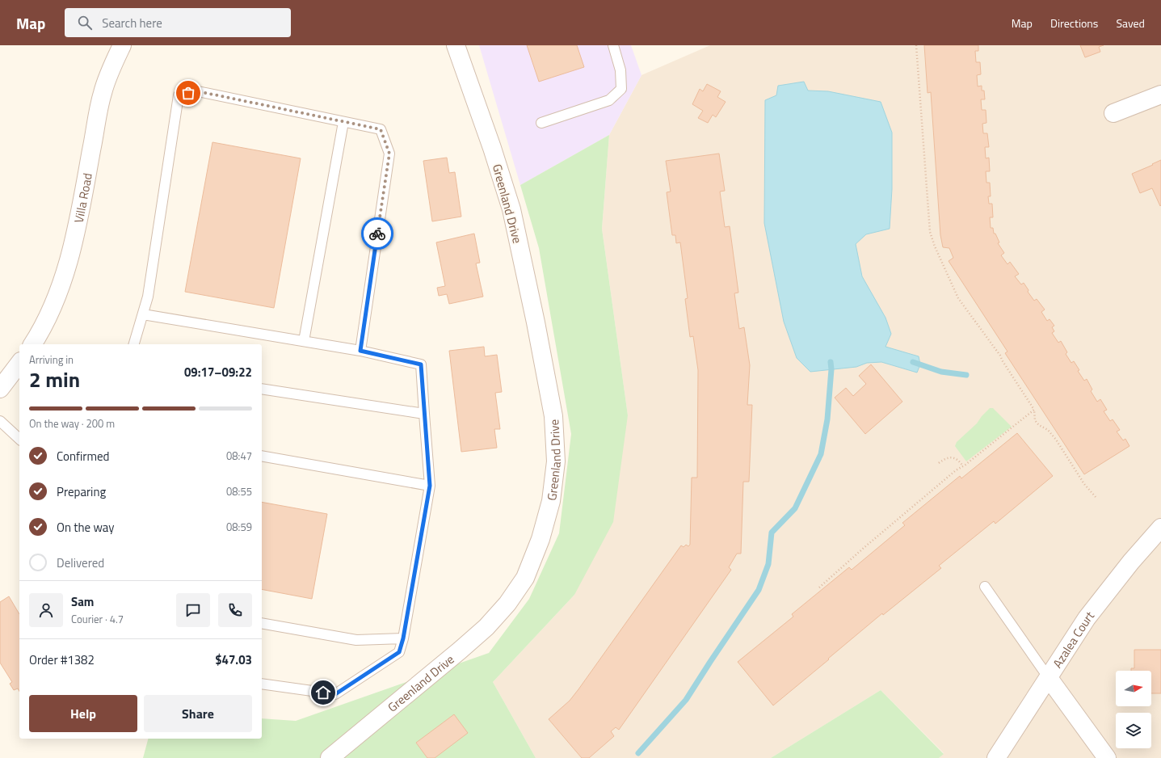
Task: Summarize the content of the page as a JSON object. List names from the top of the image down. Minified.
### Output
{"streets":{"street":["Villa Road","Greenland Drive","Azalea Court"]},"north":"right","page":{"header":"Map","search":"Search here","nav":["Map","Directions","Saved"],"heading":["2 min","Arriving in","09:17–09:22"],"panel":["Sam","Courier · 4.7","Order #1382","$47.03"],"bar":"On the way · 200 m","list":[["Confirmed","08:47"],["Preparing","08:55"],["On the way","08:59"],"Delivered"],"buttons":["Help","Share"]}}
